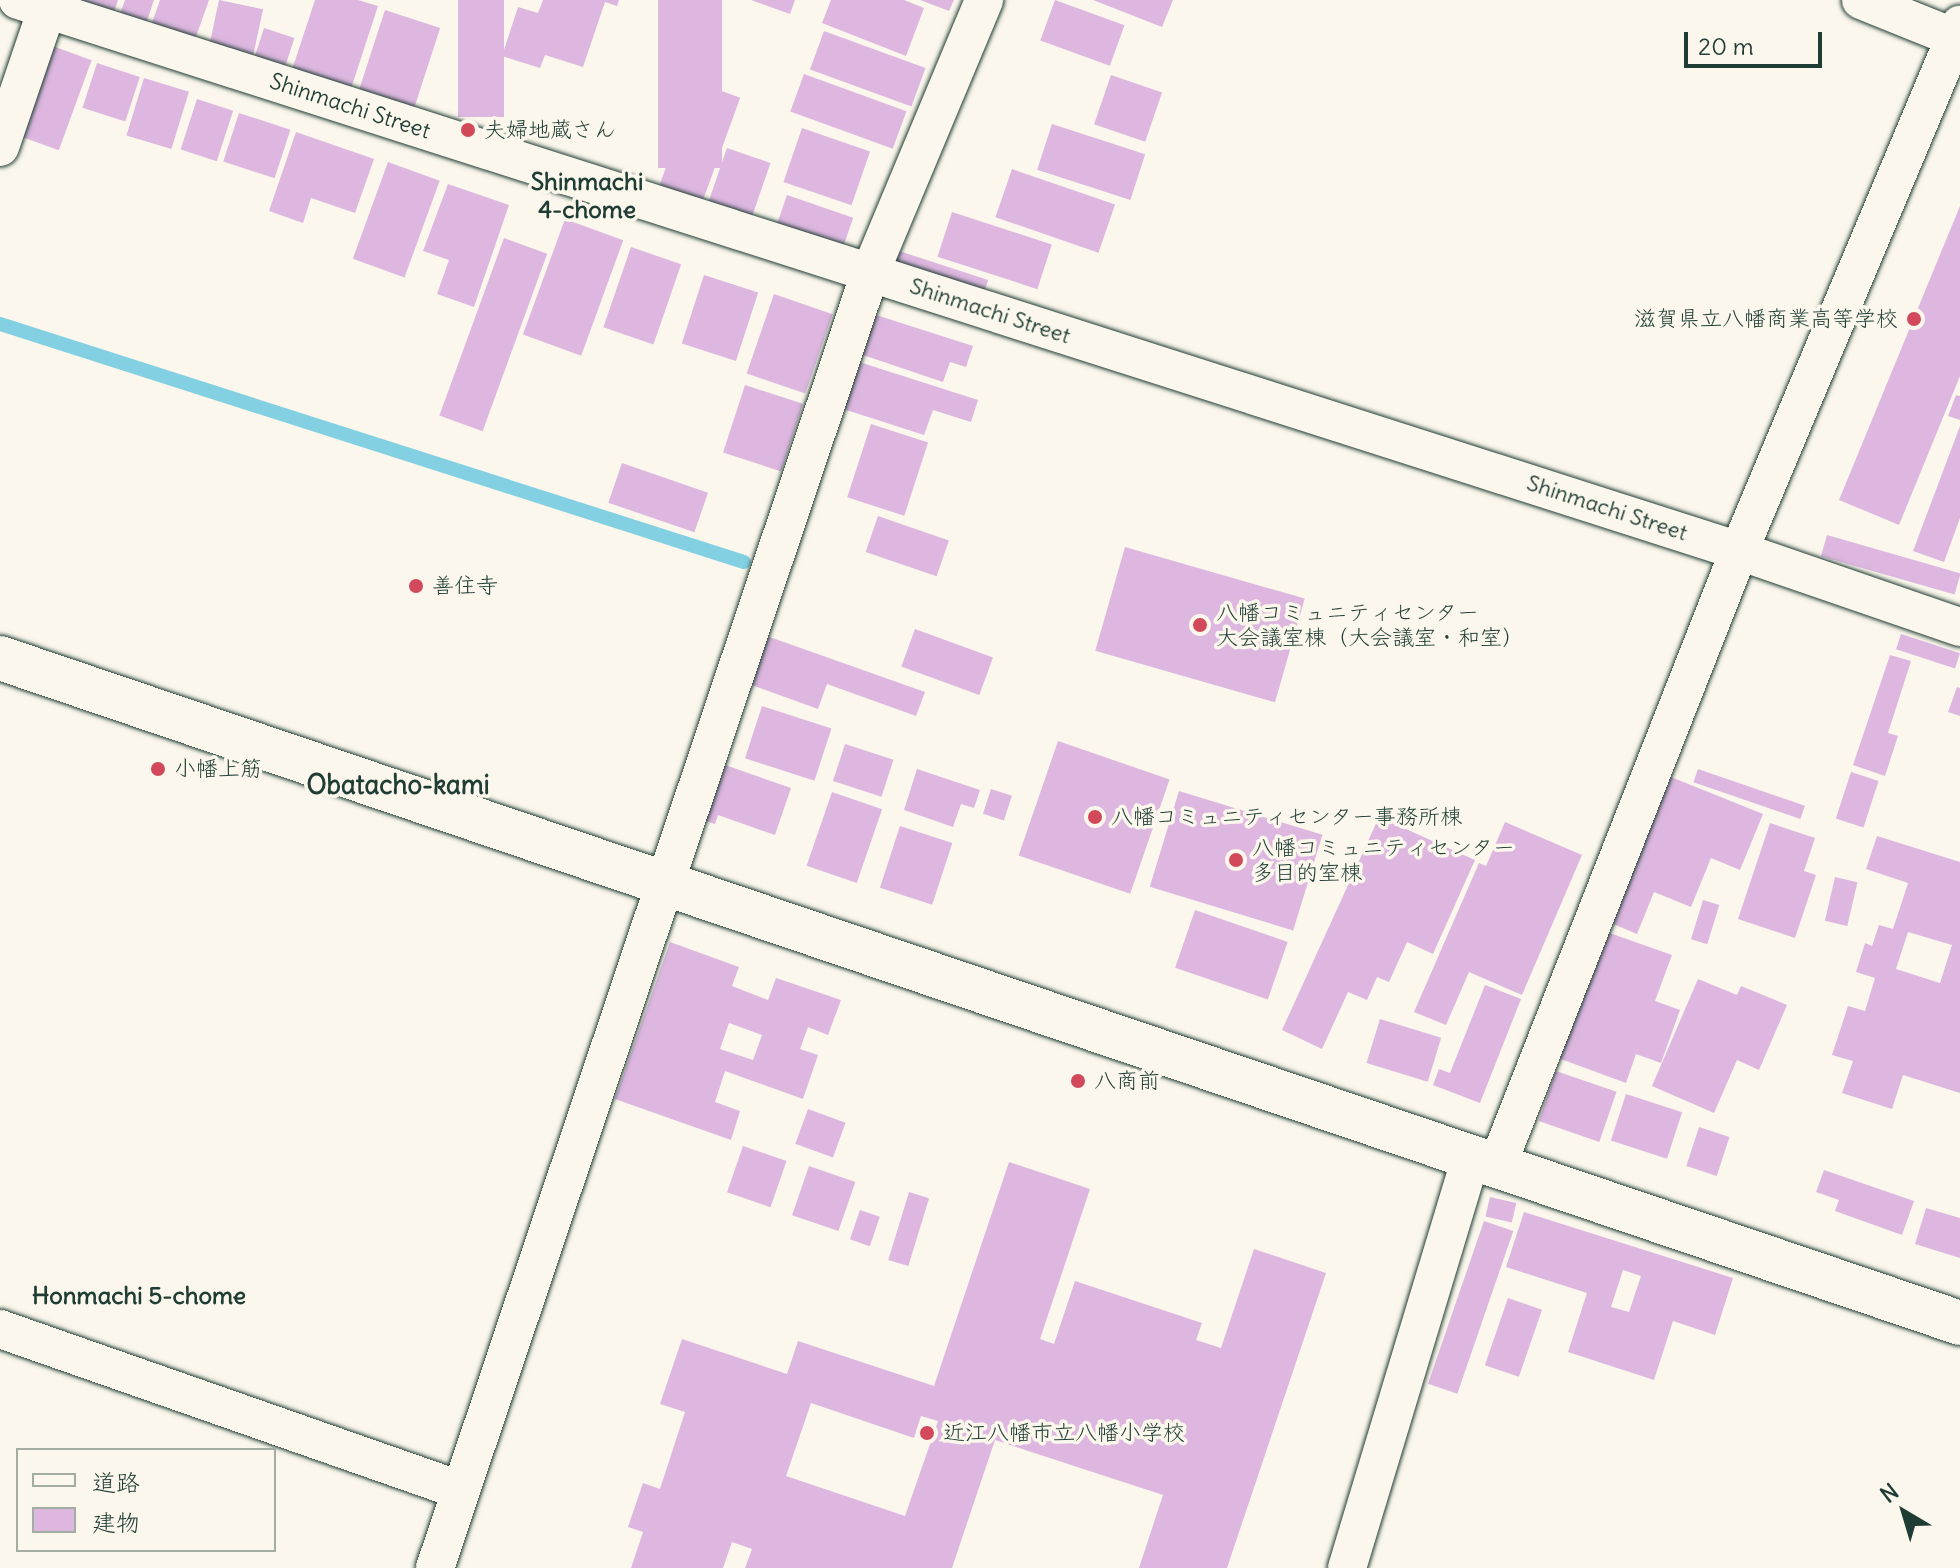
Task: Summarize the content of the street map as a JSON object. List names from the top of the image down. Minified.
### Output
{"streets":{"street":["Shinmachi Street"]},"districts":["Shinmachi 4-chome","Obatacho-kami","Honmachi 5-chome"],"places":["夫婦地蔵さん","滋賀県立八幡商業高等学校","善住寺","八幡コミュニティセンター 大会議室棟（大会議室・和室）","小幡上筋","八幡コミュニティセンター事務所棟","八幡コミュニティセンター 多目的室棟","八商前","近江八幡市立八幡小学校"],"legend":["道路","建物"],"scale_bar":"20 m","north":"top left"}
